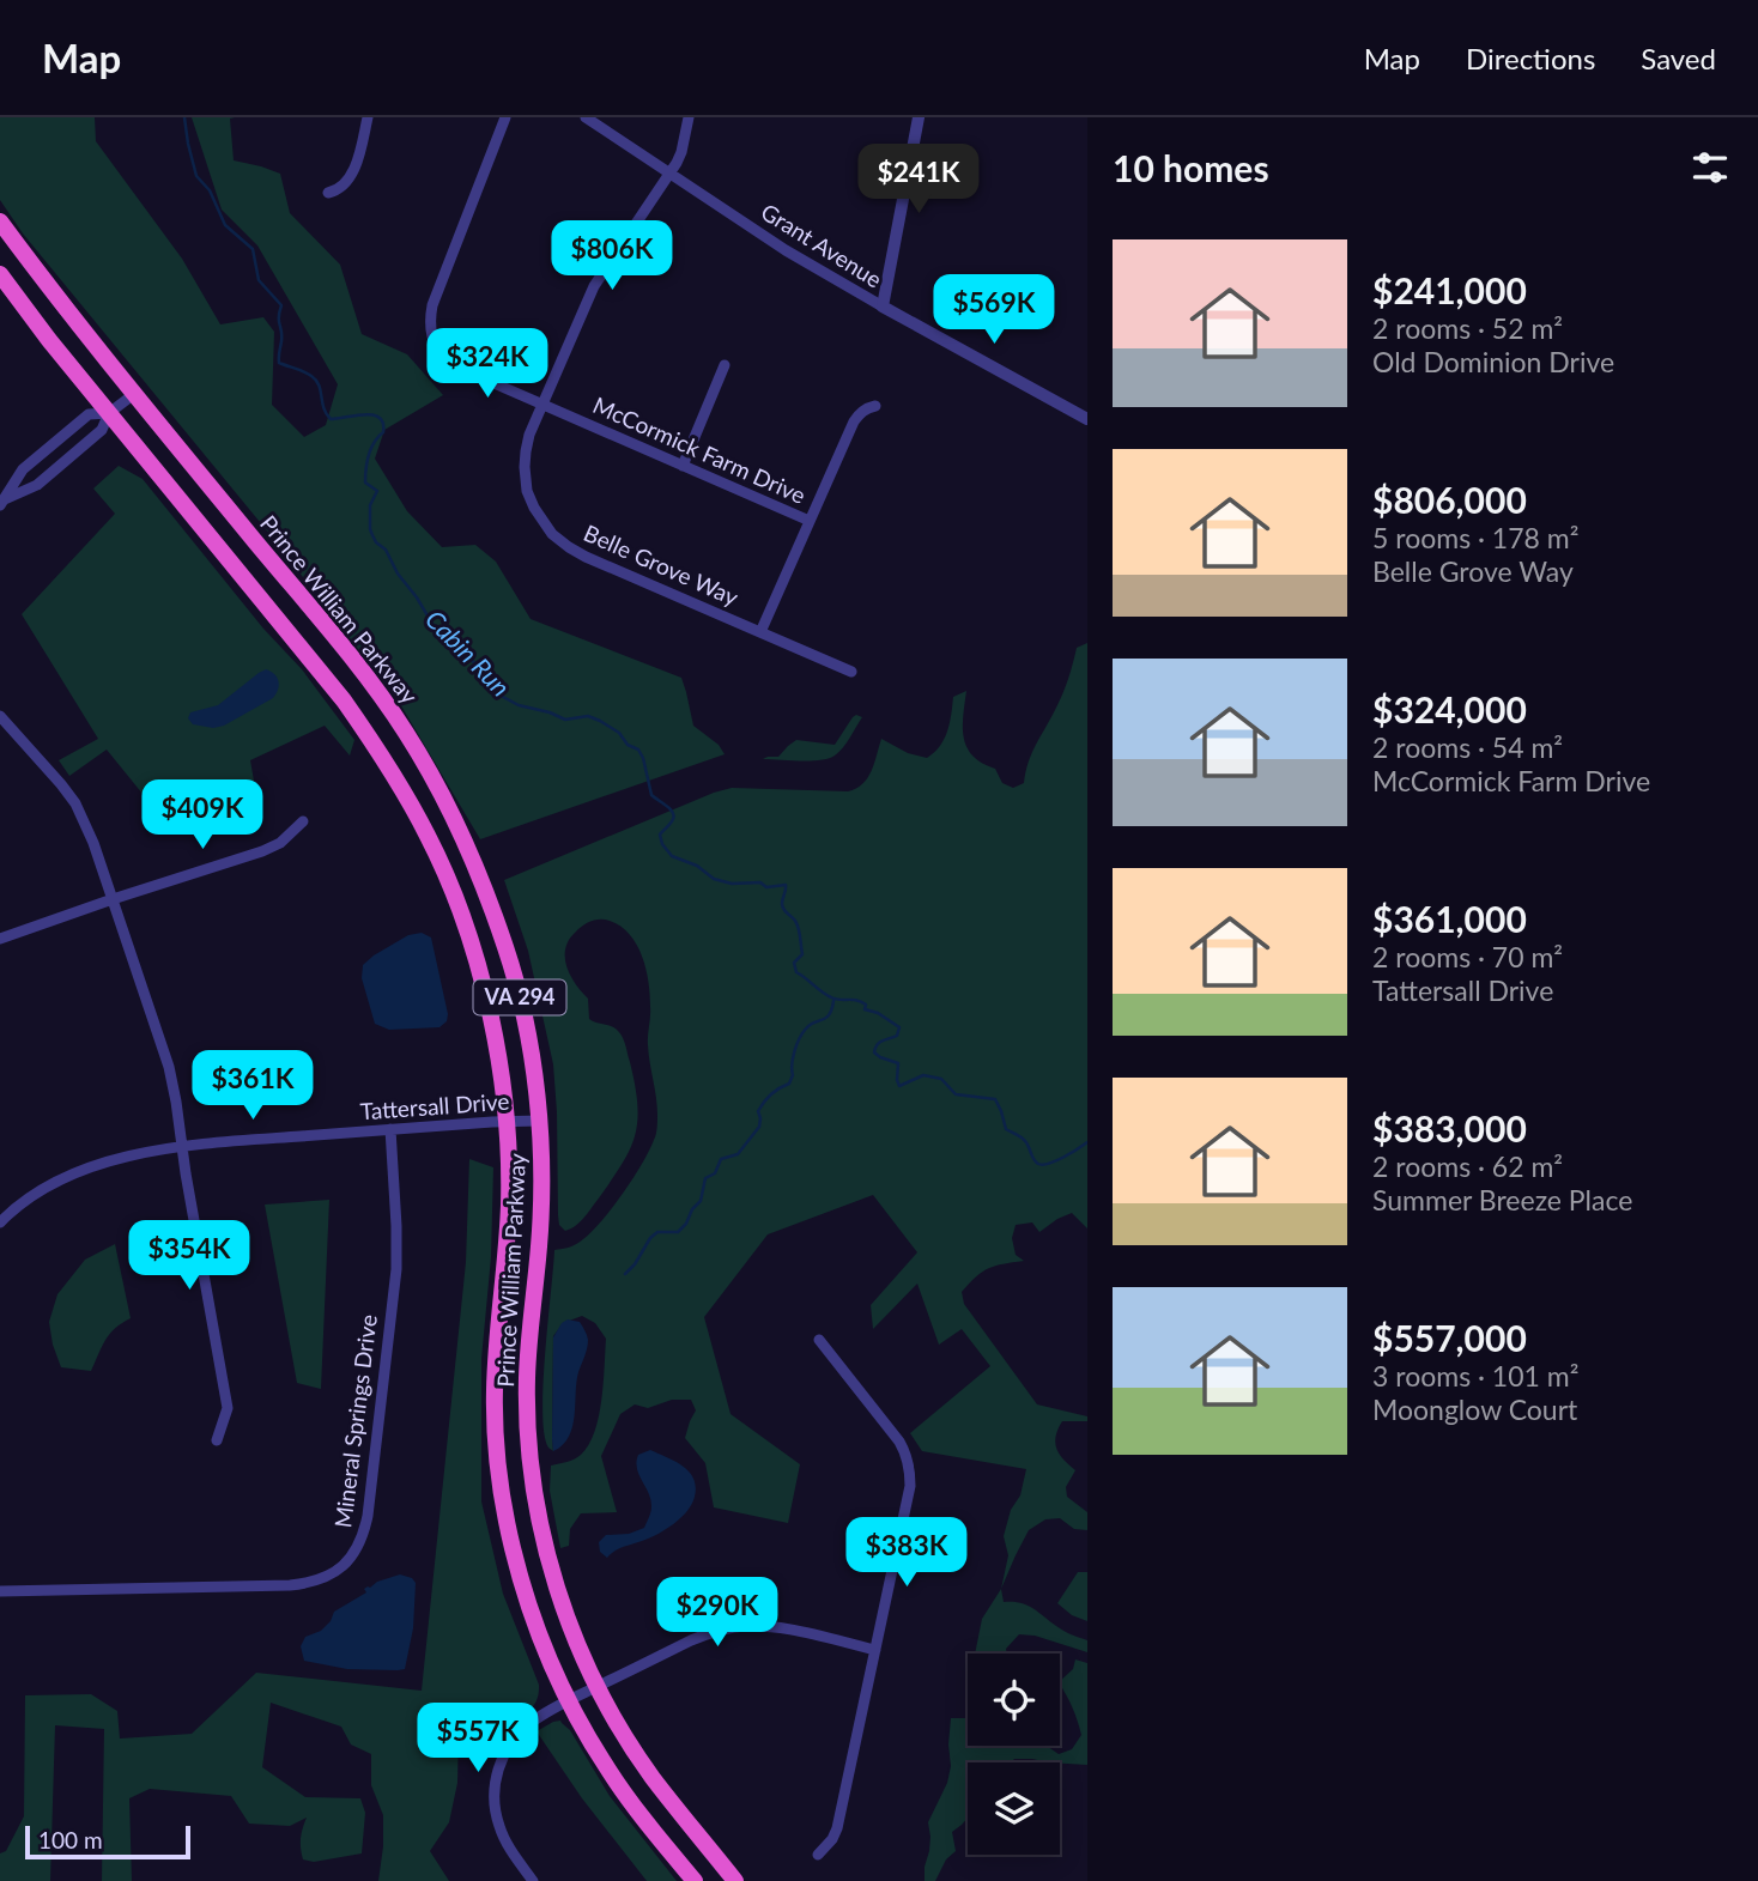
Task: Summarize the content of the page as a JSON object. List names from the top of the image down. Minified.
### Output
{"streets":{"highway":["Prince William Parkway","VA 294"],"street":["Grant Avenue","McCormick Farm Drive","Belle Grove Way","Tattersall Drive","Mineral Springs Drive"]},"crossings":[["Grant Avenue","Belle Grove Way"],["McCormick Farm Drive","Belle Grove Way"],["Prince William Parkway","Tattersall Drive"],["Tattersall Drive","Mineral Springs Drive"]],"water":["Cabin Run"],"scale_bar":"100 m","page":{"header":"Map","nav":["Map","Directions","Saved"],"heading":"10 homes","price":["$241K","$806K","$569K","$324K","$409K","$361K","$354K","$383K","$290K","$557K"],"list":[{"name":"$241,000","note":"2 rooms · 52 m² · Old Dominion Drive"},{"name":"$806,000","note":"5 rooms · 178 m² · Belle Grove Way"},{"name":"$324,000","note":"2 rooms · 54 m² · McCormick Farm Drive"},{"name":"$361,000","note":"2 rooms · 70 m² · Tattersall Drive"},{"name":"$383,000","note":"2 rooms · 62 m² · Summer Breeze Place"},{"name":"$557,000","note":"3 rooms · 101 m² · Moonglow Court"}],"scale":"100 m"}}
